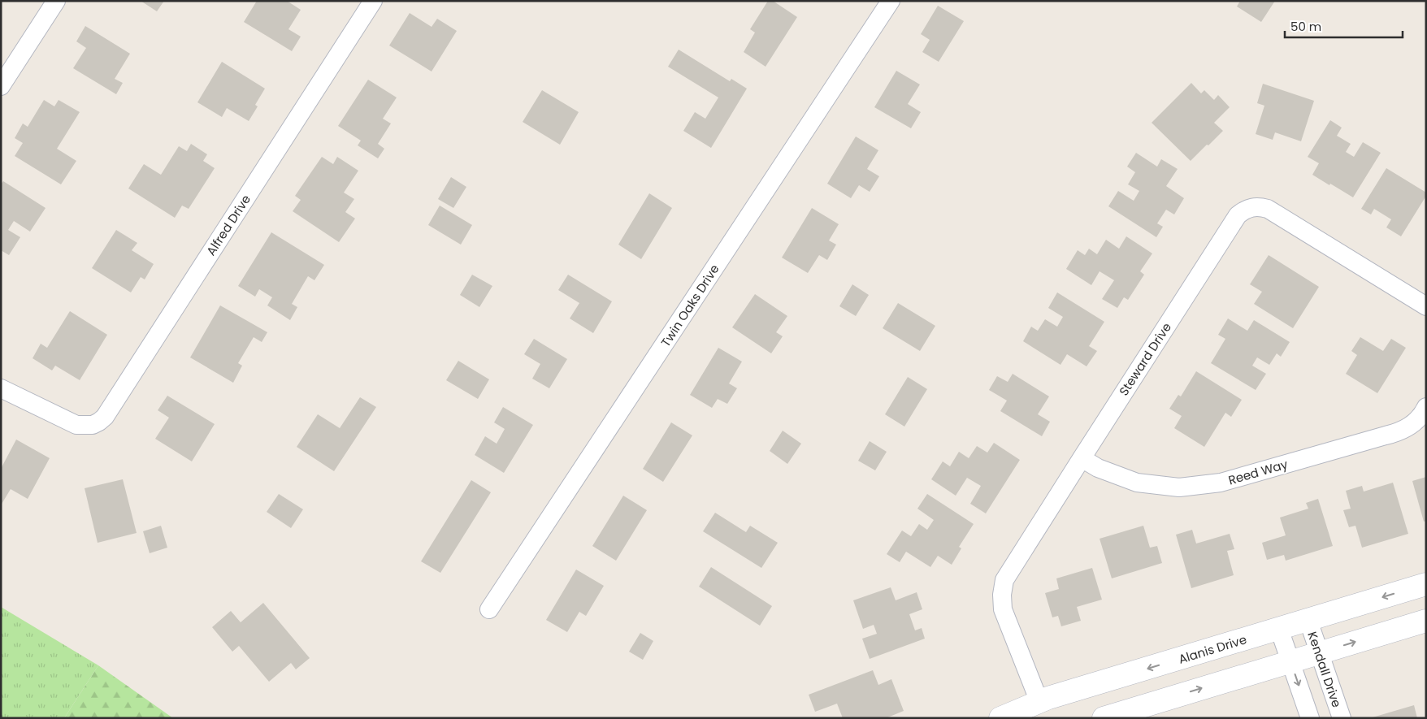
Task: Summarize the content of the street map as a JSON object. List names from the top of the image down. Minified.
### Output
{"streets":{"main road":["Alanis Drive"],"street":["Alfred Drive","Twin Oaks Drive","Steward Drive","Reed Way","Kendall Drive"]},"crossings":[["Steward Drive","Reed Way"],["Steward Drive","Alanis Drive"],["Alanis Drive","Kendall Drive"]],"scale_bar":"50 m"}
